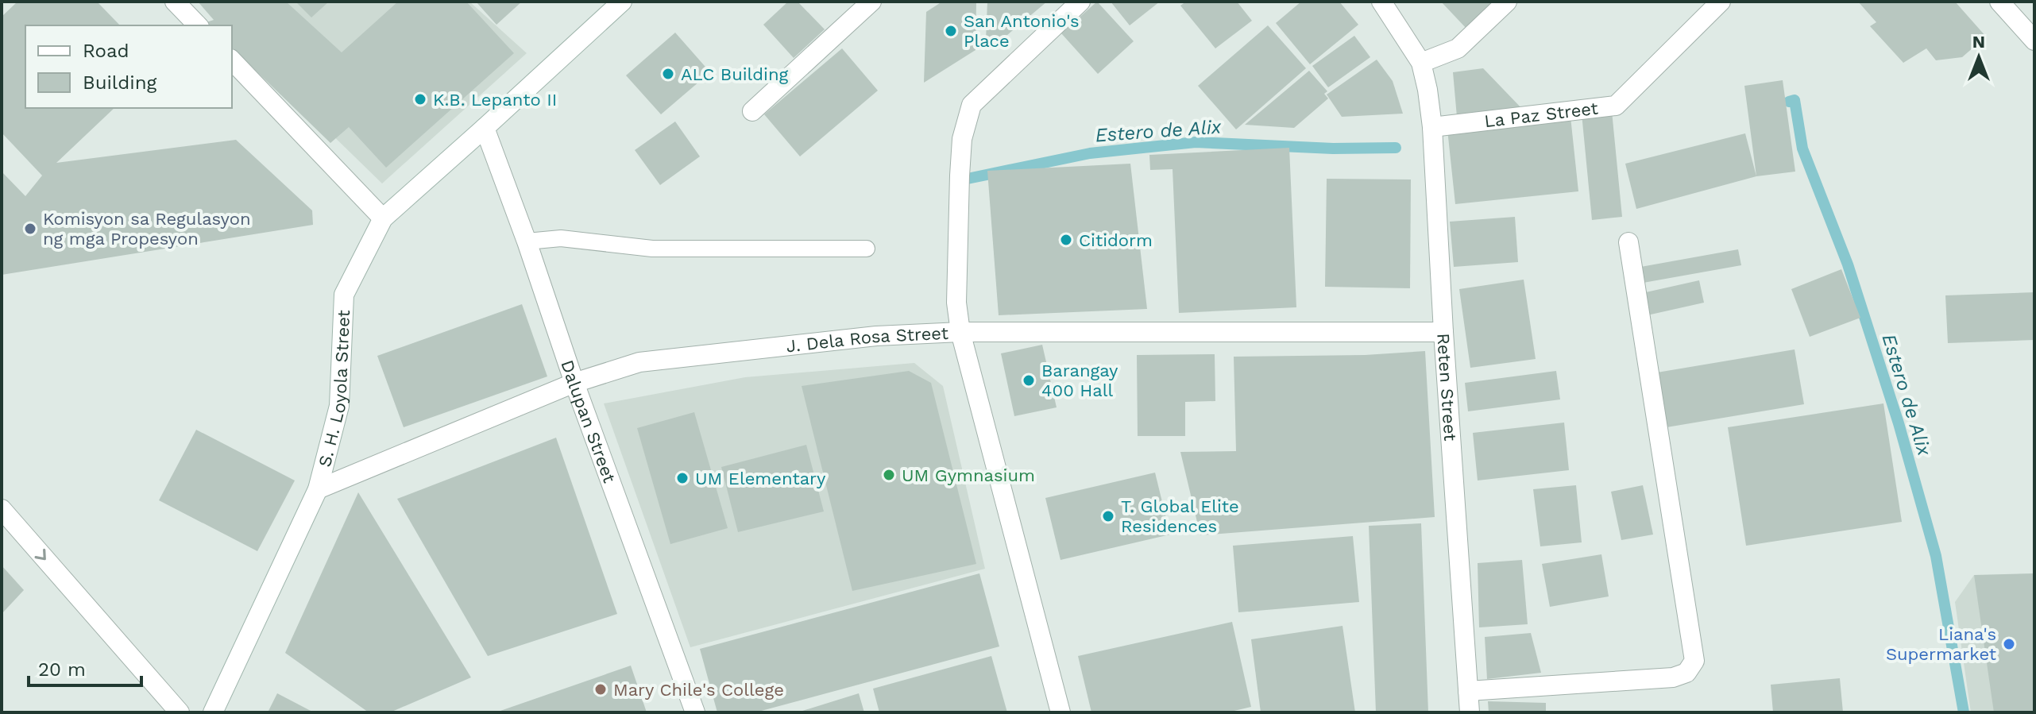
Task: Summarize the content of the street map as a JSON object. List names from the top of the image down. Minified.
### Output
{"streets":{"street":["La Paz Street","J. Dela Rosa Street","Reten Street","S. H. Loyola Street","Dalupan Street"]},"crossings":[["La Paz Street","Reten Street"],["J. Dela Rosa Street","Reten Street"],["J. Dela Rosa Street","S. H. Loyola Street"],["J. Dela Rosa Street","Dalupan Street"],["S. H. Loyola Street","Dalupan Street"]],"water":["Estero de Alix"],"places":["San Antonio's Place","ALC Building","K.B. Lepanto II","Komisyon sa Regulasyon ng mga Propesyon","Citidorm","Barangay 400 Hall","UM Gymnasium","UM Elementary","T. Global Elite Residences","Liana's Supermarket","Mary Chile's College"],"legend":["Road","Building"],"scale_bar":"20 m","north":"top"}
